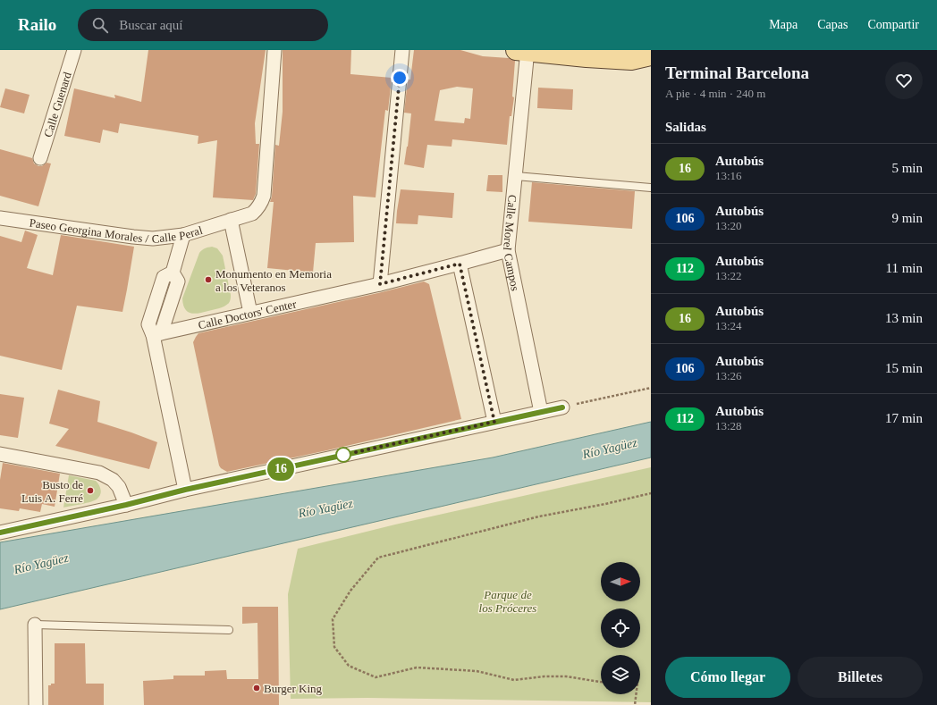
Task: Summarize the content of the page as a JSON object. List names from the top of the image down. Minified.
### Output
{"streets":{"street":["Calle Guenard","Paseo Georgina Morales / Calle Peral","Calle Morel Campos","Calle Doctors' Center"]},"crossings":[["Calle Morel Campos","Calle Doctors' Center"]],"water":["Río Yagüez"],"parks":["Parque de los Próceres"],"places":["Monumento en Memoria a los Veteranos","Busto de Luis A. Ferré","Burger King"],"lines":["bus line 16"],"north":"right","page":{"header":"Railo","search":"Buscar aquí","nav":["Mapa","Capas","Compartir"],"on_map":"16","heading":[["Terminal Barcelona","A pie · 4 min · 240 m"],"Salidas"],"list":[{"mark":"16","name":"Autobús","note":"13:16","value":"5 min"},{"mark":"106","name":"Autobús","note":"13:20","value":"9 min"},{"mark":"112","name":"Autobús","note":"13:22","value":"11 min"},{"mark":"16","name":"Autobús","note":"13:24","value":"13 min"},{"mark":"106","name":"Autobús","note":"13:26","value":"15 min"},{"mark":"112","name":"Autobús","note":"13:28","value":"17 min"}],"buttons":["Cómo llegar","Billetes"]}}
